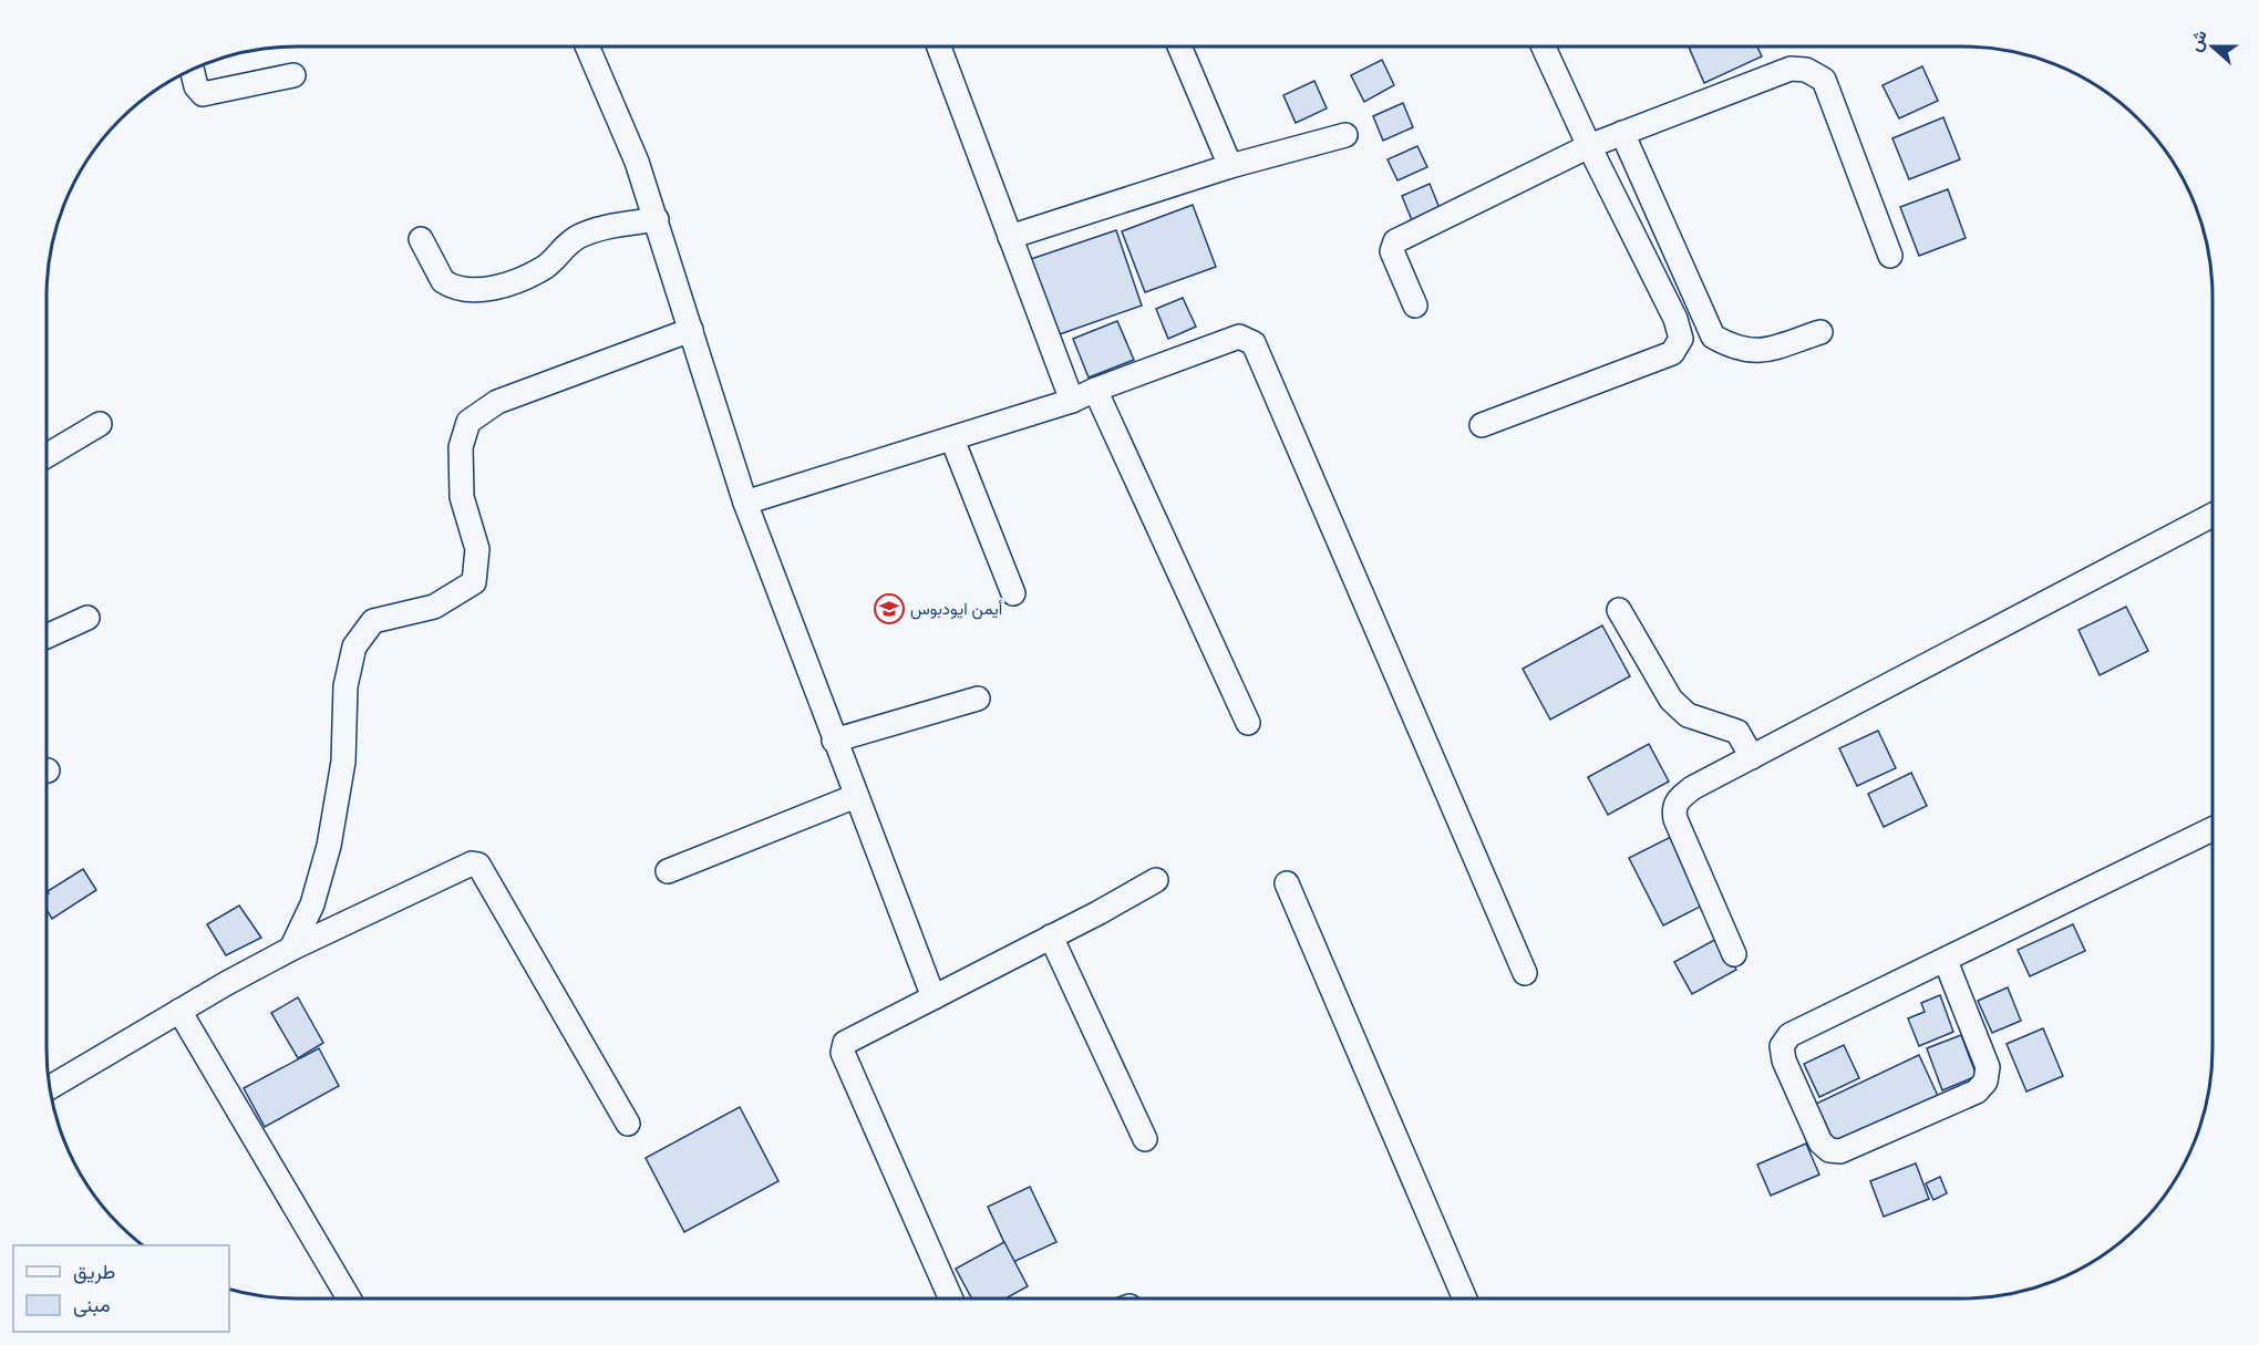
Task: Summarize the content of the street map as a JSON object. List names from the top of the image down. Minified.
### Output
{"places":{"school or university":["أيمن ايودبوس"]},"legend":["طريق","مبنى"],"north":"left"}
